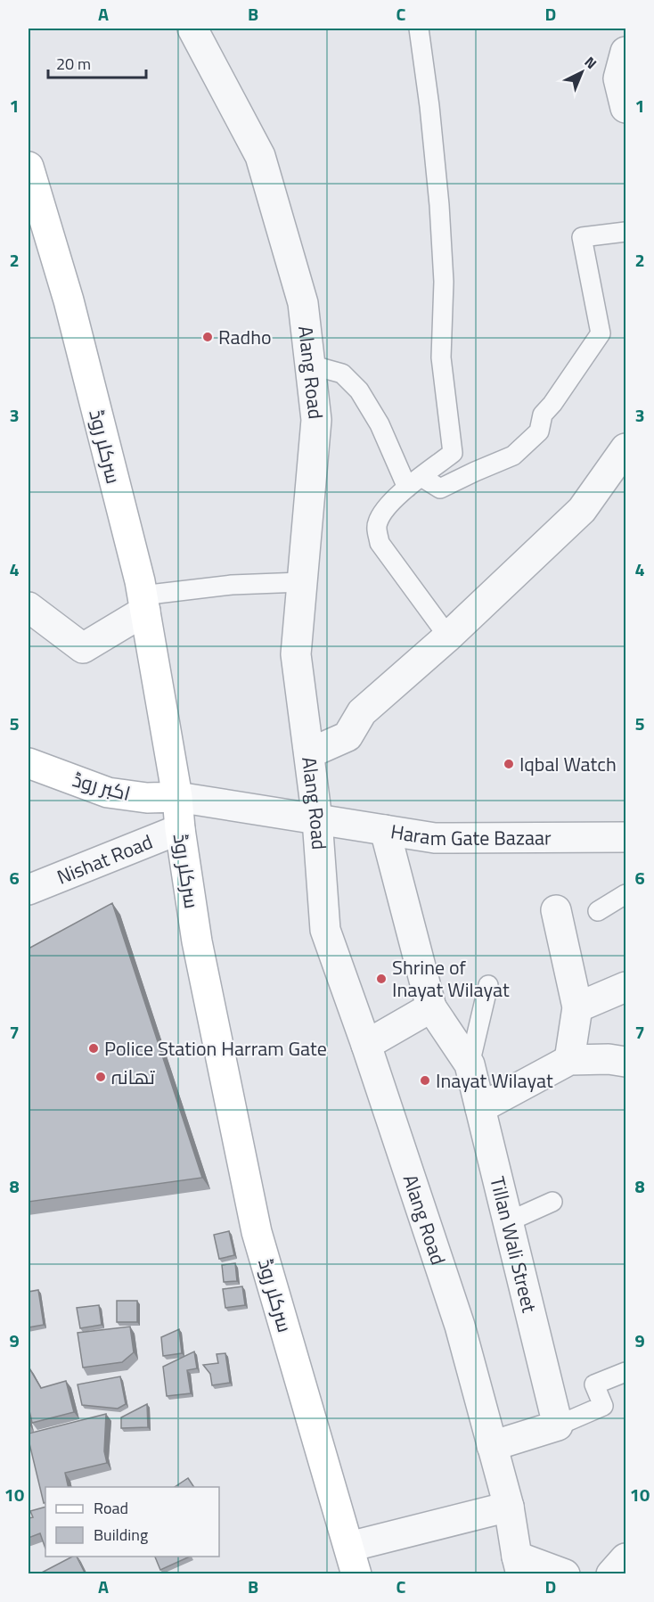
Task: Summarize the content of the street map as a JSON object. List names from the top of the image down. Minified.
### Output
{"streets":{"main road":["سرکلر روڈ","اکبر روڈ"],"street":["Alang Road","Haram Gate Bazaar","Nishat Road","Tillan Wali Street"]},"crossings":[["Alang Road","Haram Gate Bazaar"],["سرکلر روڈ","اکبر روڈ"],["سرکلر روڈ","Haram Gate Bazaar"],["سرکلر روڈ","Nishat Road"],["اکبر روڈ","Haram Gate Bazaar"],["Haram Gate Bazaar","Tillan Wali Street"]],"places":["Radho","Iqbal Watch","Shrine of Inayat Wilayat","Police Station Harram Gate","تھانہ","Inayat Wilayat"],"legend":["Road","Building"],"scale_bar":"20 m","north":"top right","grid":{"columns":["A","B","C","D"],"rows":["1","2","3","4","5","6","7","8","9","10"]}}
